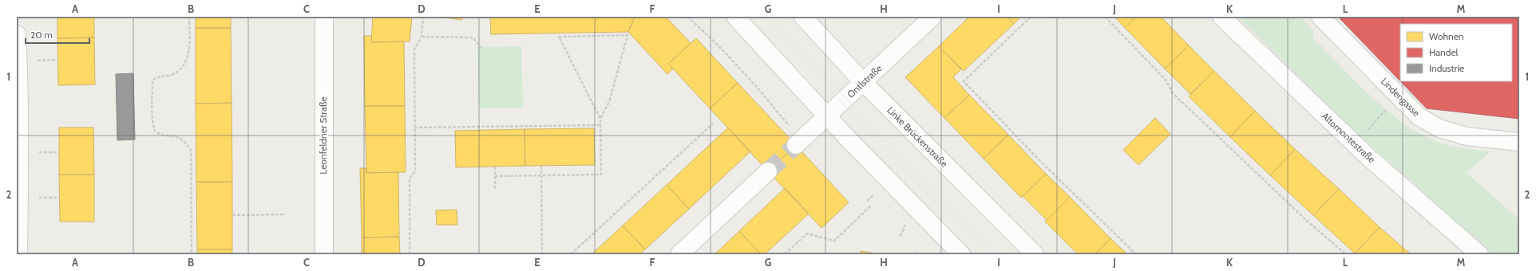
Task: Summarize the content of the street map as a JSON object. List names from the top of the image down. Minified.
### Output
{"streets":{"street":["Ontlstraße","Lindengasse","Leonfeldner Straße","Linke Brückenstraße","Altomontestraße"]},"crossings":[["Ontlstraße","Linke Brückenstraße"]],"legend":["Wohnen","Handel","Industrie"],"scale_bar":"20 m","grid":{"columns":["A","B","C","D","E","F","G","H","I","J","K","L","M"],"rows":["1","2"]}}
